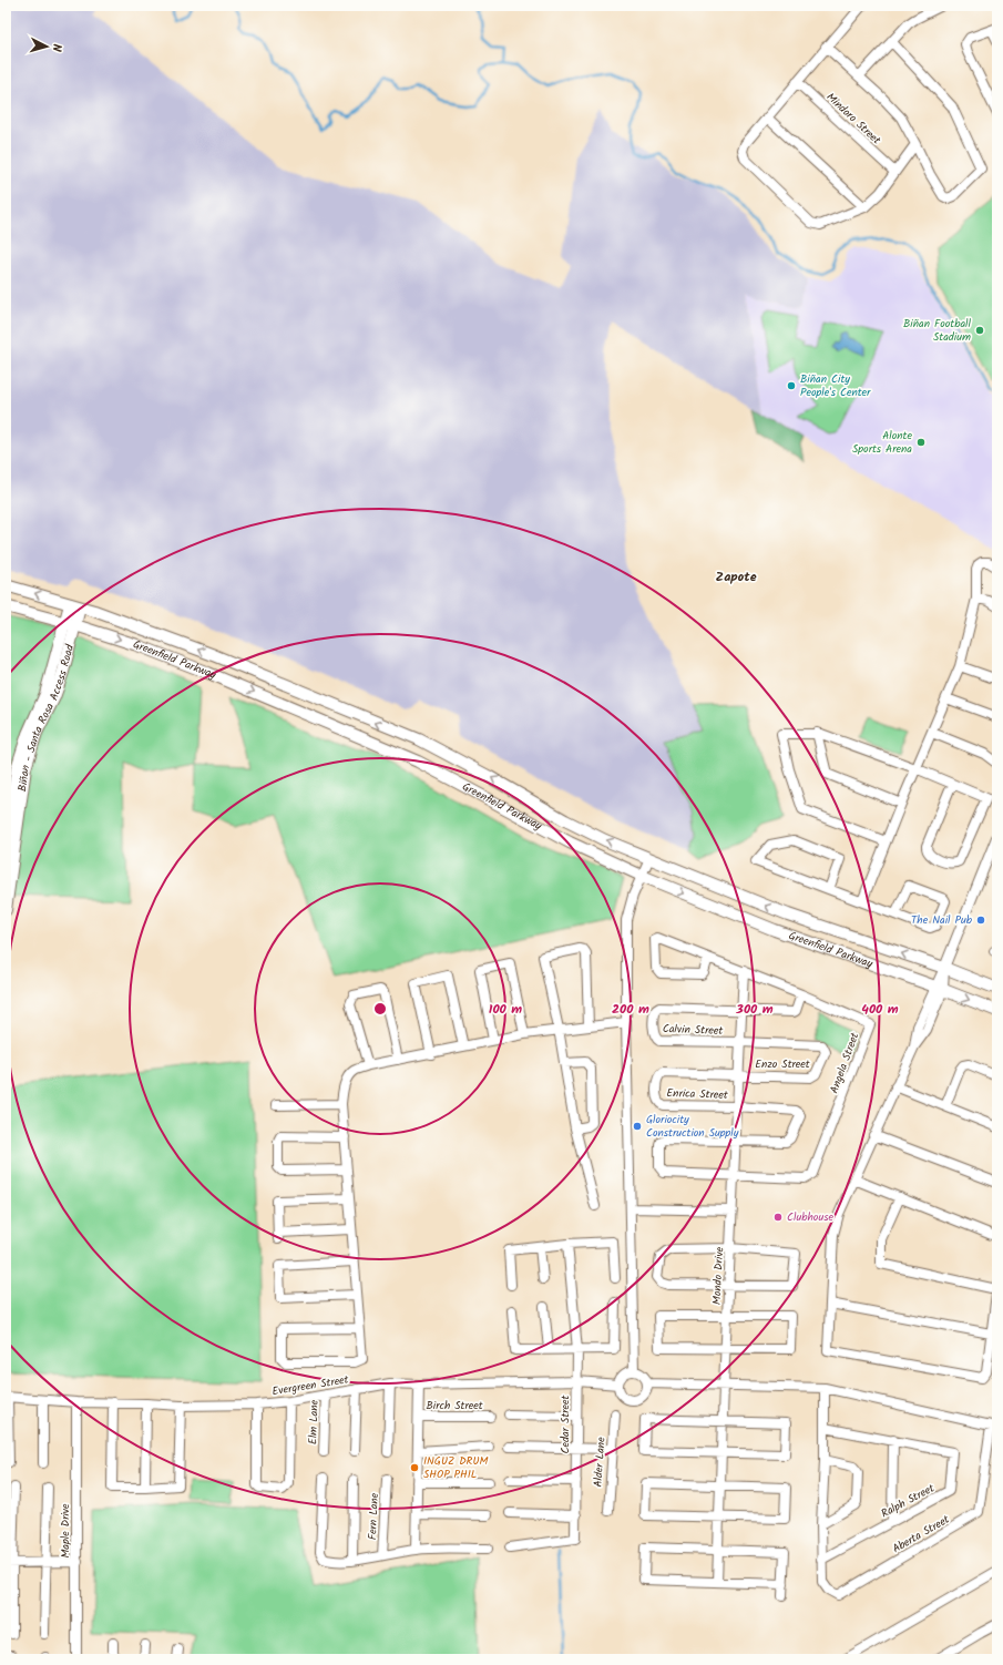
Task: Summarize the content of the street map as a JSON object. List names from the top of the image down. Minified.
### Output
{"streets":{"main road":["Greenfield Parkway","Biñan - Santa Rosa Access Road"],"street":["Mindoro Street","Calvin Street","Angela Street","Enzo Street","Enrica Street","Mondo Drive","Evergreen Street","Birch Street","Elm Lane","Cedar Street","Alder Lane","Ralph Street","Fern Lane","Maple Drive","Aberta Street"]},"crossings":[["Greenfield Parkway","Biñan - Santa Rosa Access Road"],["Calvin Street","Enzo Street"],["Calvin Street","Mondo Drive"],["Angela Street","Mondo Drive"],["Enzo Street","Enrica Street"],["Enzo Street","Mondo Drive"],["Enrica Street","Mondo Drive"],["Mondo Drive","Aberta Street"],["Evergreen Street","Elm Lane"],["Evergreen Street","Cedar Street"],["Evergreen Street","Maple Drive"],["Evergreen Street","Aberta Street"],["Ralph Street","Aberta Street"]],"districts":["Zapote"],"places":["Biñan Football Stadium","Biñan City People's Center","Alonte Sports Arena","The Nail Pub","Gloriocity Construction Supply","Clubhouse","INGUZ DRUM SHOP PHIL"],"north":"right","rings":["100 m","200 m","300 m","400 m"]}
